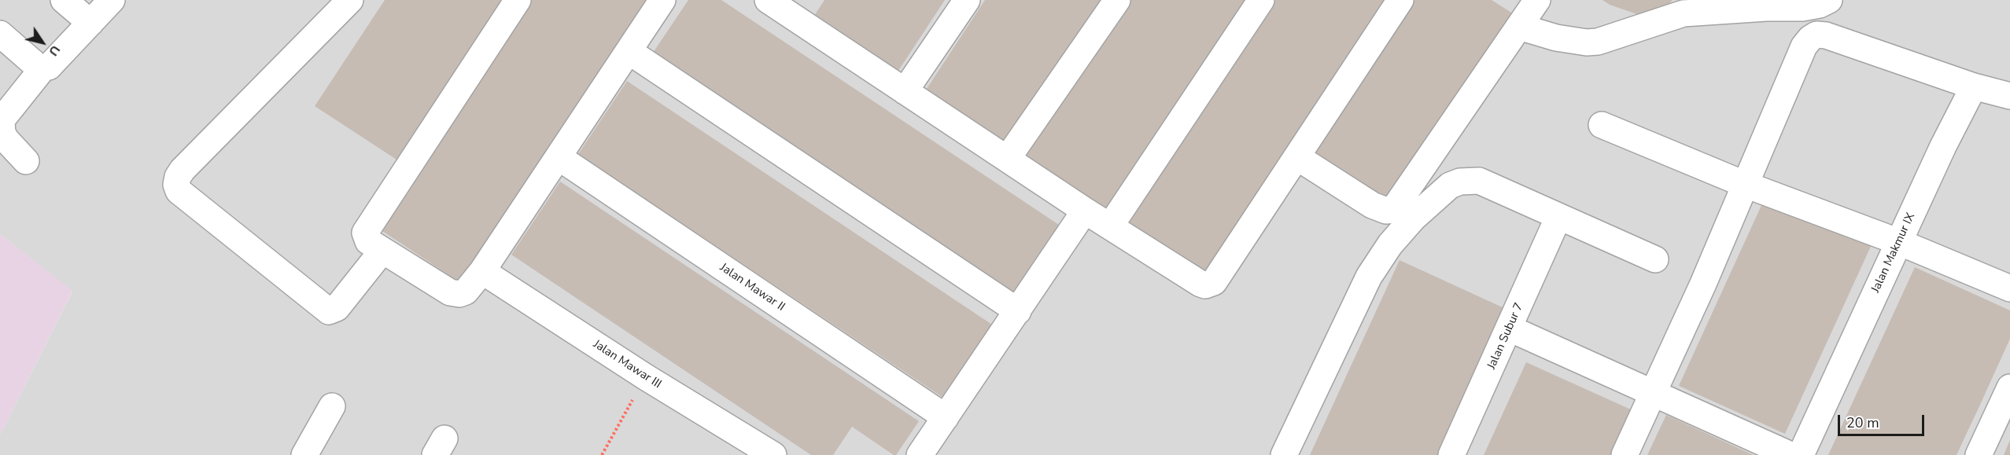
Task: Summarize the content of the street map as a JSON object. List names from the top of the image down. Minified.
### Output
{"streets":{"street":["Jalan Makmur IX","Jalan Mawar II","Jalan Subur 7","Jalan Mawar III"]},"scale_bar":"20 m","north":"bottom right"}
